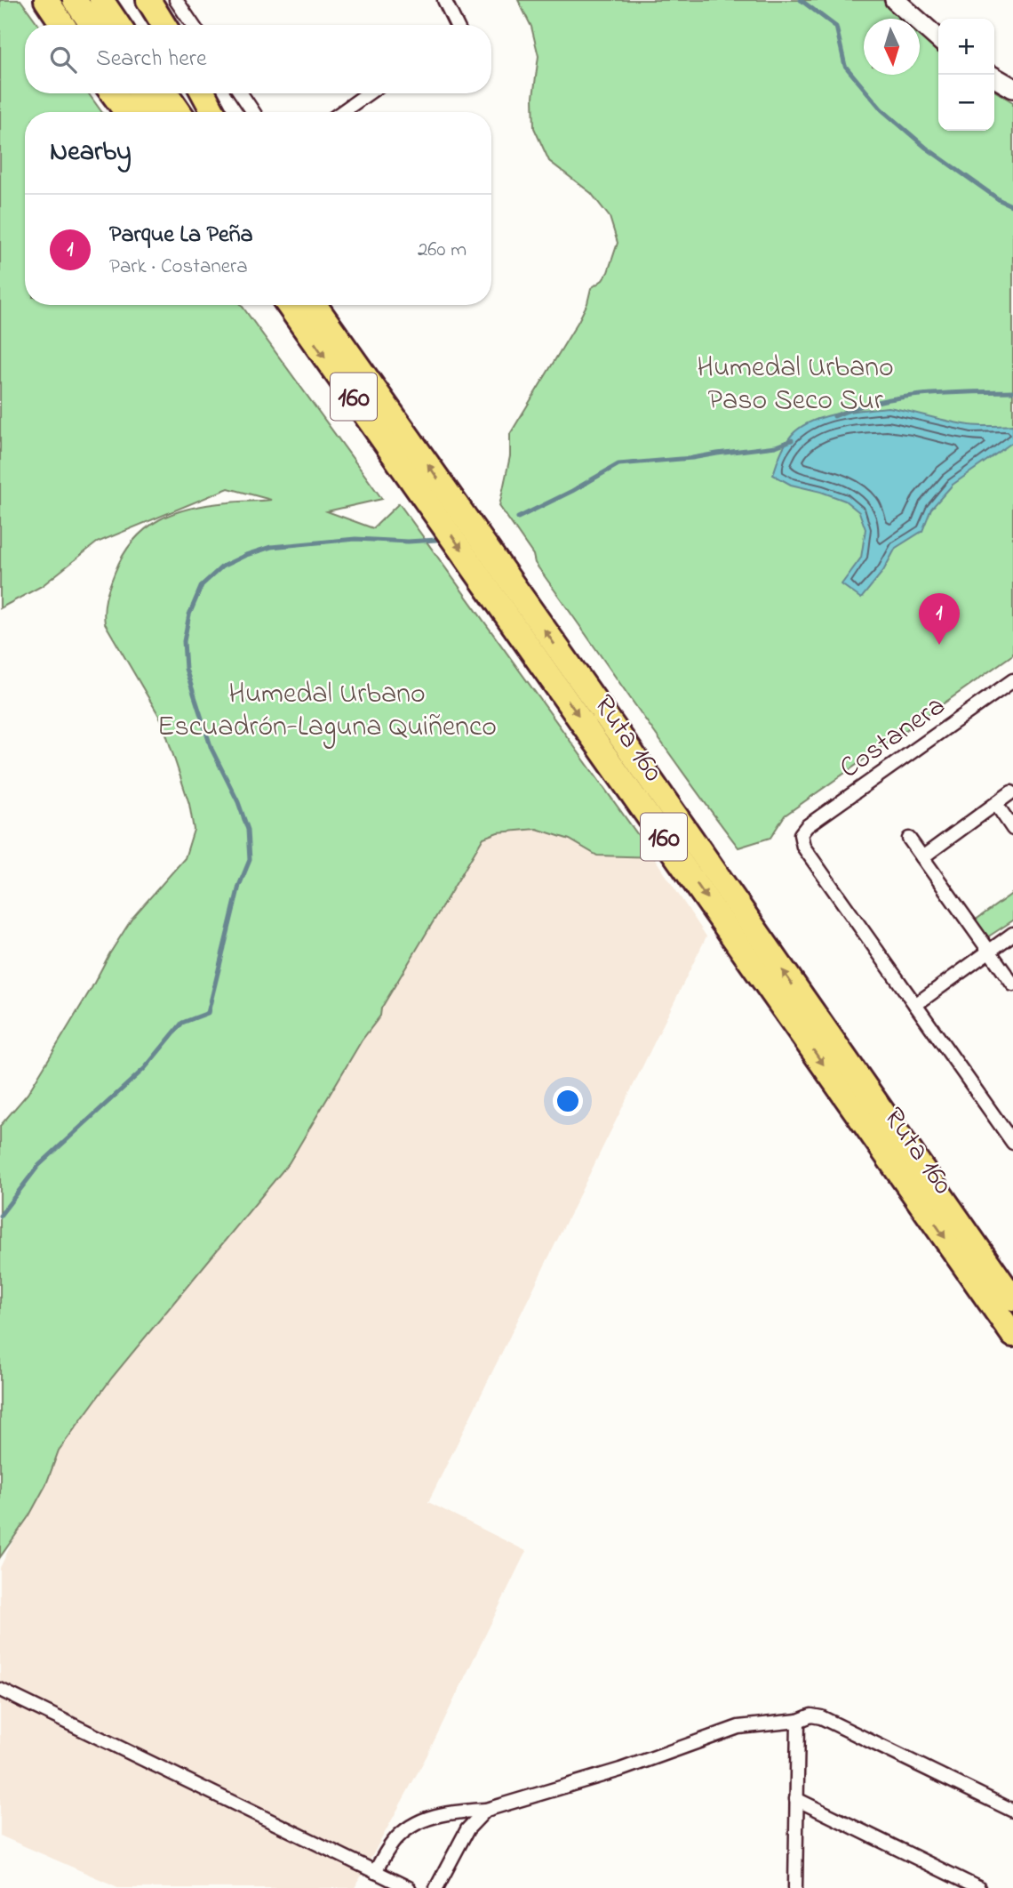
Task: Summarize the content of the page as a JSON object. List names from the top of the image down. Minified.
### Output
{"streets":{"highway":["160","Ruta 160"],"street":["Costanera"]},"parks":["Humedal Urbano Paso Seco Sur","Humedal Urbano Escuadrón-Laguna Quiñenco"],"north":"bottom","page":{"map_buttons":["+","−"],"search":"Search here","heading":"Nearby","list":[{"mark":"1","name":"Parque La Peña","note":"Park · Costanera","value":"260 m"}],"pins":"1"}}
